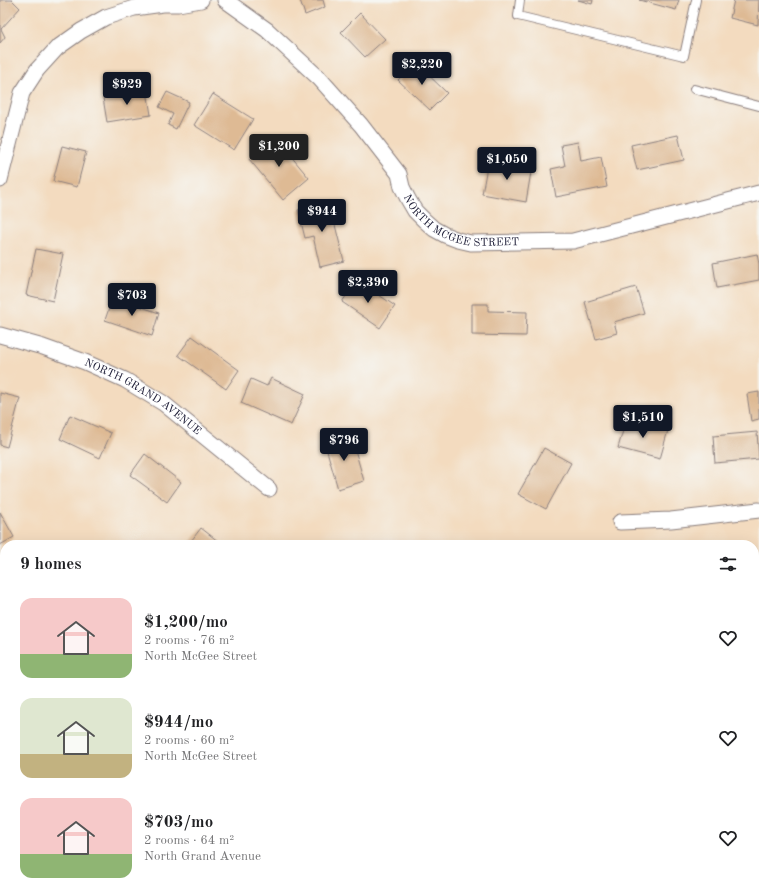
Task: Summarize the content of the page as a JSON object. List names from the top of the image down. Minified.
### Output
{"streets":{"street":["NORTH MCGEE STREET","NORTH GRAND AVENUE"]},"page":{"price":["$2,220","$929","$1,200","$1,050","$944","$2,390","$703","$1,510","$796"],"heading":"9 homes","list":[{"name":"$1,200/mo","note":"2 rooms · 76 m² · North McGee Street"},{"name":"$944/mo","note":"2 rooms · 60 m² · North McGee Street"},{"name":"$703/mo","note":"2 rooms · 64 m² · North Grand Avenue"}]}}
